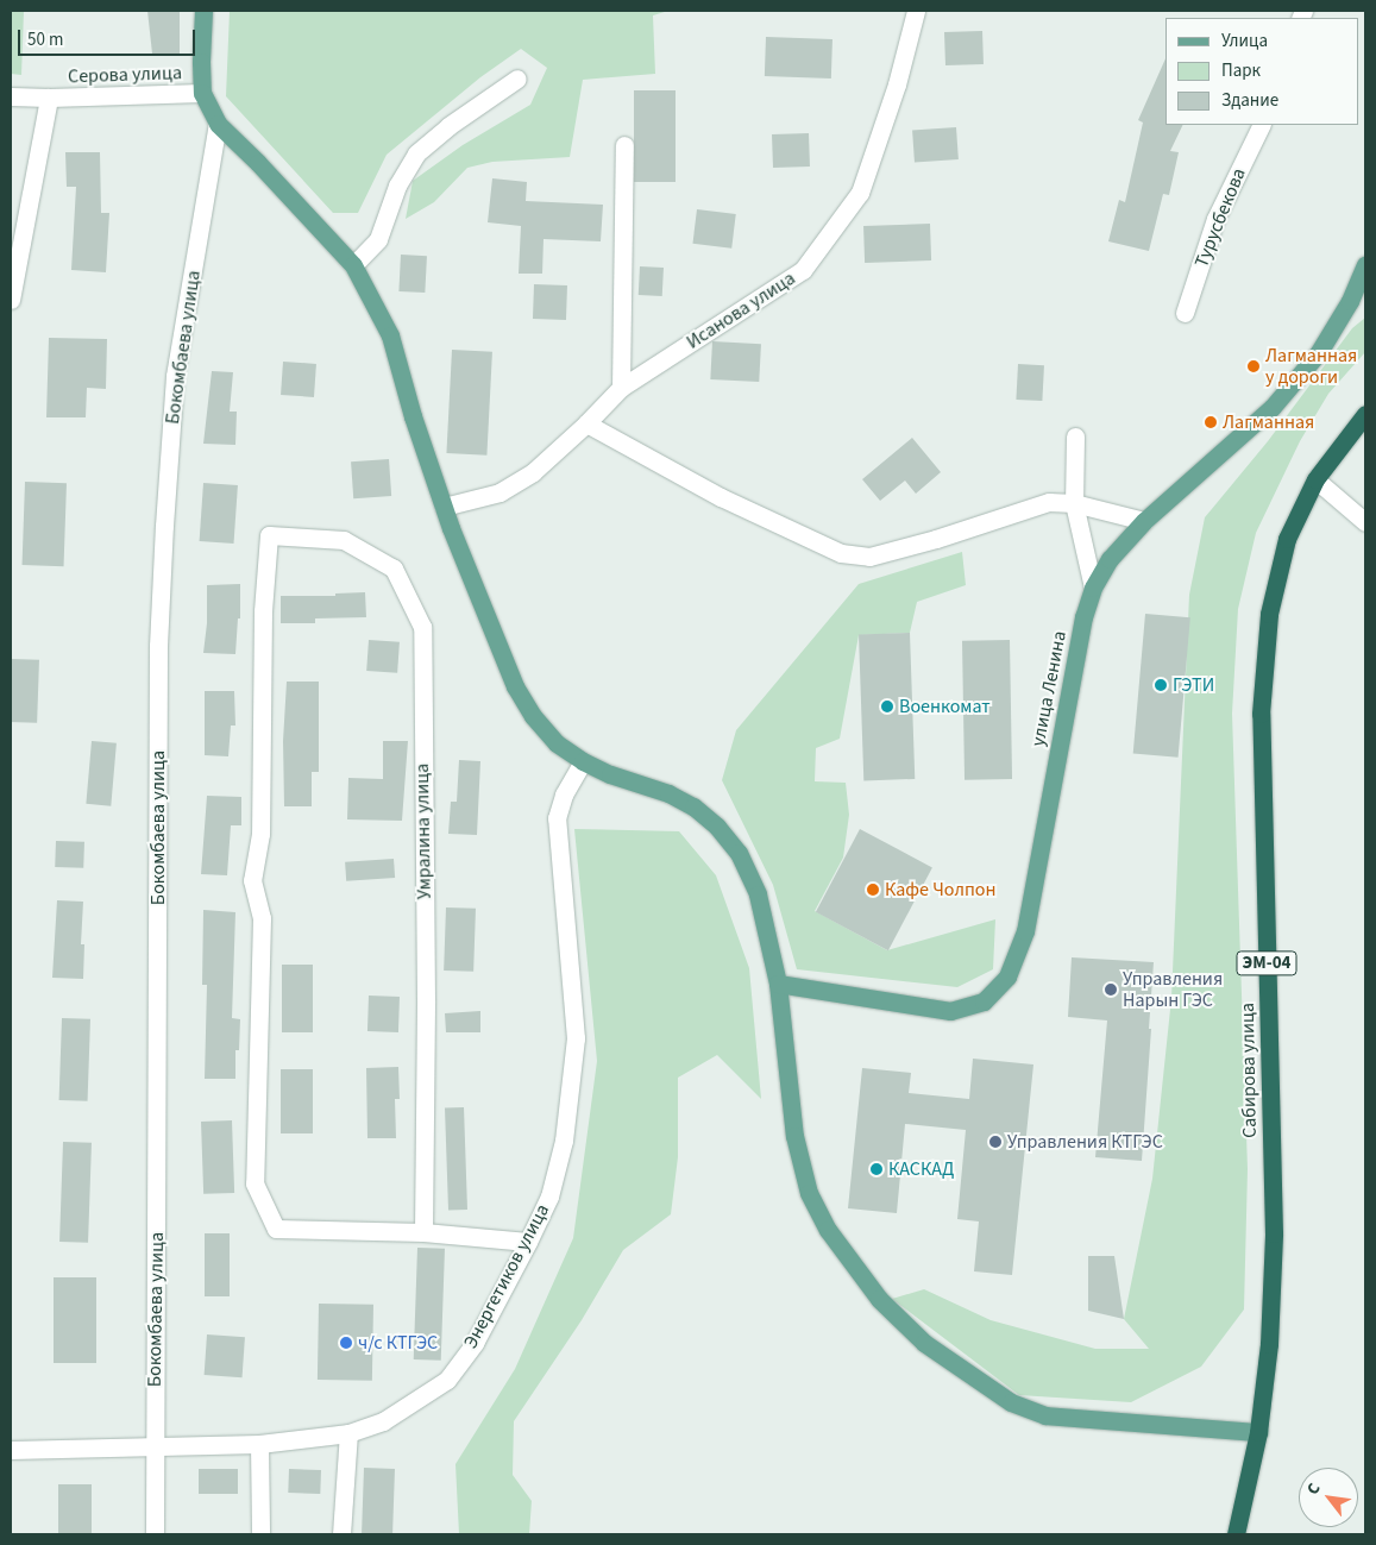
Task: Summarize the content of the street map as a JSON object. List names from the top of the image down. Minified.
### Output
{"streets":{"highway":["ЭМ-04","Сабирова улица"],"main road":["Серова улица","улица Ленина"],"street":["Турусбекова","Исанова улица","Бокомбаева улица","Умралина улица","Энергетиков улица"]},"crossings":[["Серова улица","Исанова улица"],["Серова улица","Бокомбаева улица"],["Серова улица","улица Ленина"],["Серова улица","Сабирова улица"],["Серова улица","Энергетиков улица"],["Бокомбаева улица","Энергетиков улица"]],"places":["Лагманная у дороги","Лагманная","ГЭТИ","Военкомат","Кафе Чолпон","Управления Нарын ГЭС","Управления КТГЭС","КАСКАД","ч/с КТГЭС"],"legend":["Улица","Парк","Здание"],"scale_bar":"50 m","north":"top left"}
